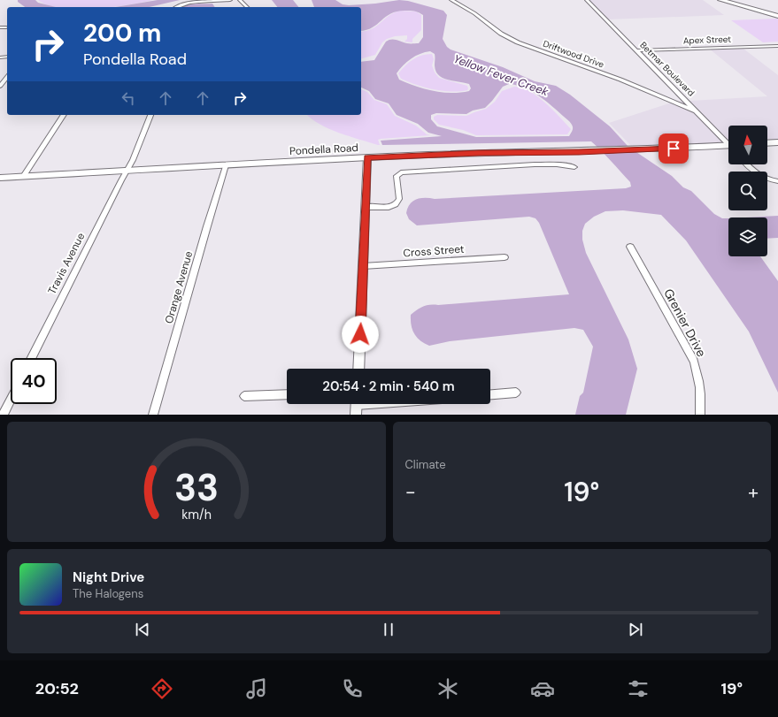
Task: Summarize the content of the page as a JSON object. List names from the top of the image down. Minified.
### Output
{"streets":{"main road":["Pondella Road"],"street":["Apex Street","Driftwood Drive","Betmar Boulevard","Cross Street","Travis Avenue","Orange Avenue","Grenier Drive"]},"crossings":[["Apex Street","Betmar Boulevard"],["Driftwood Drive","Betmar Boulevard"],["Pondella Road","Travis Avenue"],["Pondella Road","Orange Avenue"]],"water":["Yellow Fever Creek"],"north":"top","page":{"turn":["200 m","Pondella Road"],"limit":"40","trip":"20:54 · 2 min · 540 m","tile":"Climate","heat":["−","19°","+"],"song":["Night Drive","The Halogens"],"tabs":["20:52","19°"],"gauge":["33","km/h"]}}
